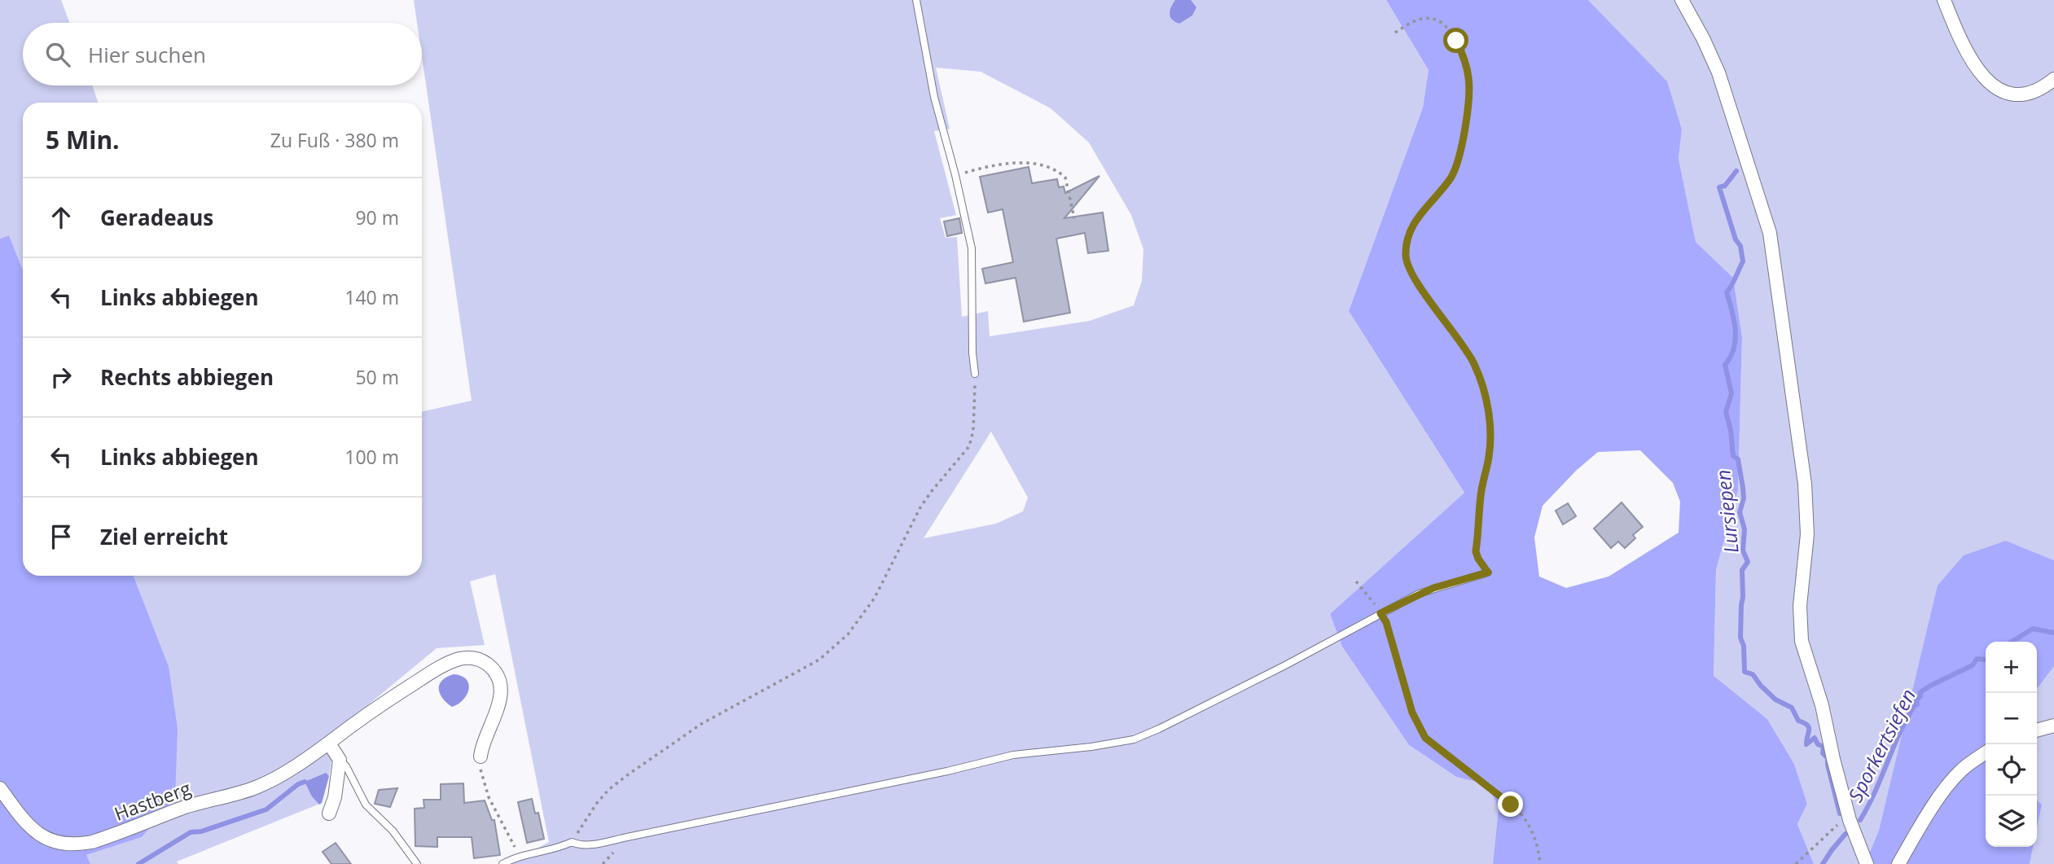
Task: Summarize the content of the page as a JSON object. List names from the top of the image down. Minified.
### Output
{"streets":{"street":["Hastberg"]},"water":["Lursiepen","Sporkertsiefen"],"page":{"search":"Hier suchen","heading":["5 Min.","Zu Fuß · 380 m"],"list":[["Geradeaus","90 m"],["Links abbiegen","140 m"],["Rechts abbiegen","50 m"],["Links abbiegen","100 m"],"Ziel erreicht"],"map_buttons":["+","−"]}}
